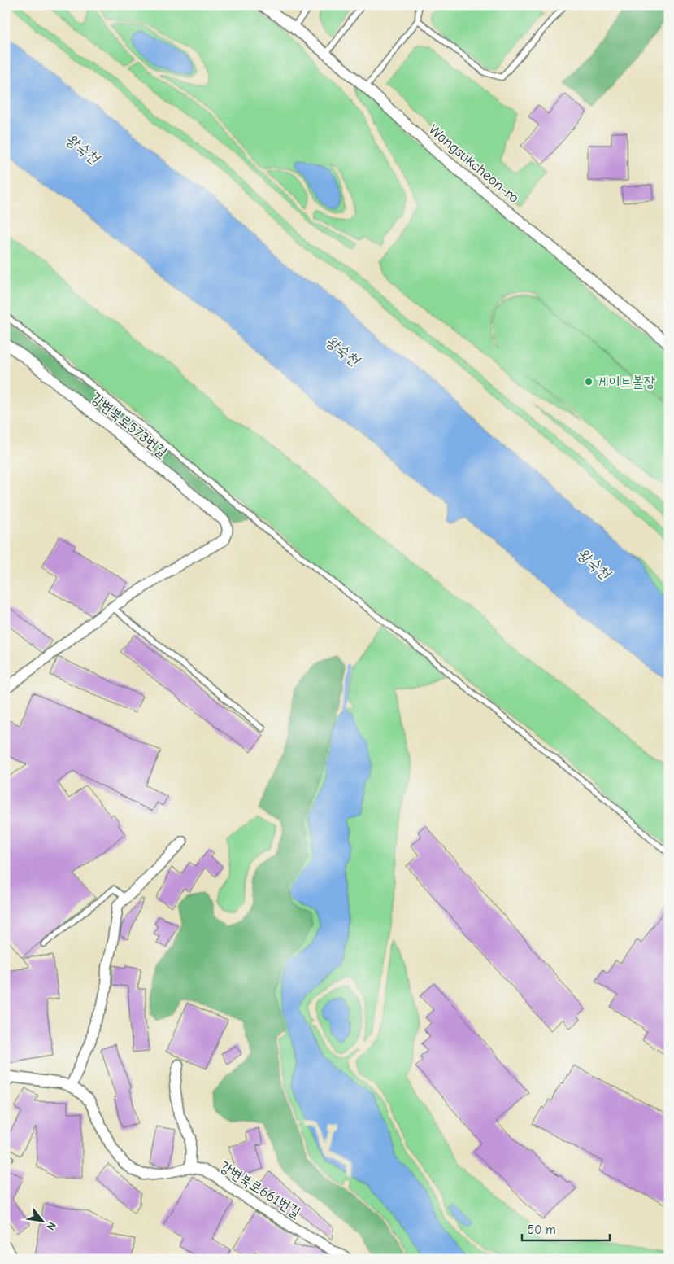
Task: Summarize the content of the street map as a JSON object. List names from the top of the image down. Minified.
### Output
{"streets":{"street":["Wangsukcheon-ro","강변북로573번길","강변북로661번길"]},"water":["왕숙천"],"places":["게이트볼장"],"scale_bar":"50 m","north":"bottom right"}
